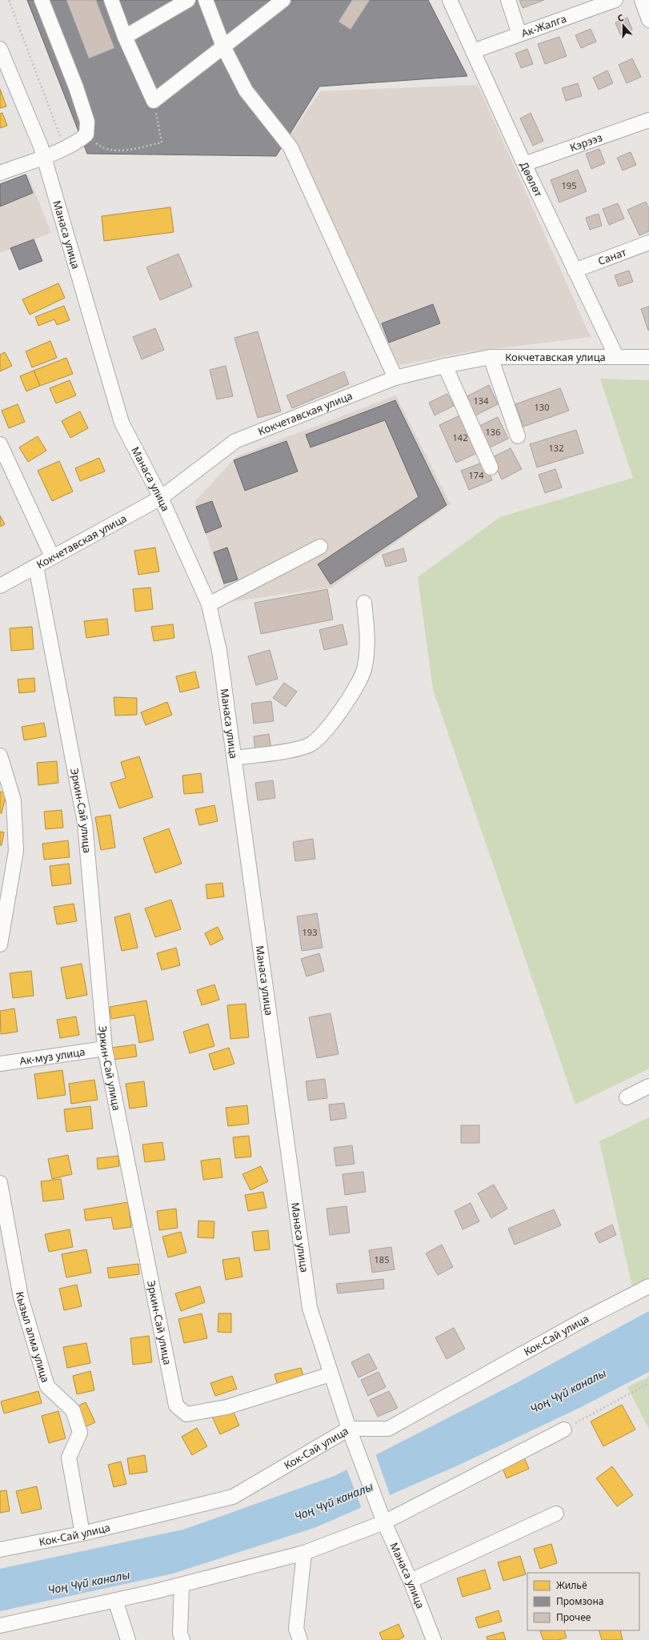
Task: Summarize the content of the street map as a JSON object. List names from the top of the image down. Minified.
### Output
{"streets":{"street":["Ак-Жалга","Кэрээз","Дөөлөт","Манаса улица","Санат","Кокчетавская улица","Эркин-Сай улица","Ак-муз улица","Кок-Сай улица","Кызыл алма улица"]},"crossings":[["Ак-Жалга","Дөөлөт"],["Кэрээз","Дөөлөт"],["Дөөлөт","Санат"],["Дөөлөт","Кокчетавская улица"],["Манаса улица","Кокчетавская улица"],["Манаса улица","Эркин-Сай улица"],["Манаса улица","Кок-Сай улица"],["Кокчетавская улица","Эркин-Сай улица"],["Эркин-Сай улица","Ак-муз улица"],["Кок-Сай улица","Кызыл алма улица"]],"water":["Чоң Чүй каналы"],"house_numbers":["195","134","130","136","142","132","174","193","185"],"legend":["Жильё","Промзона","Прочее"],"north":"top"}
